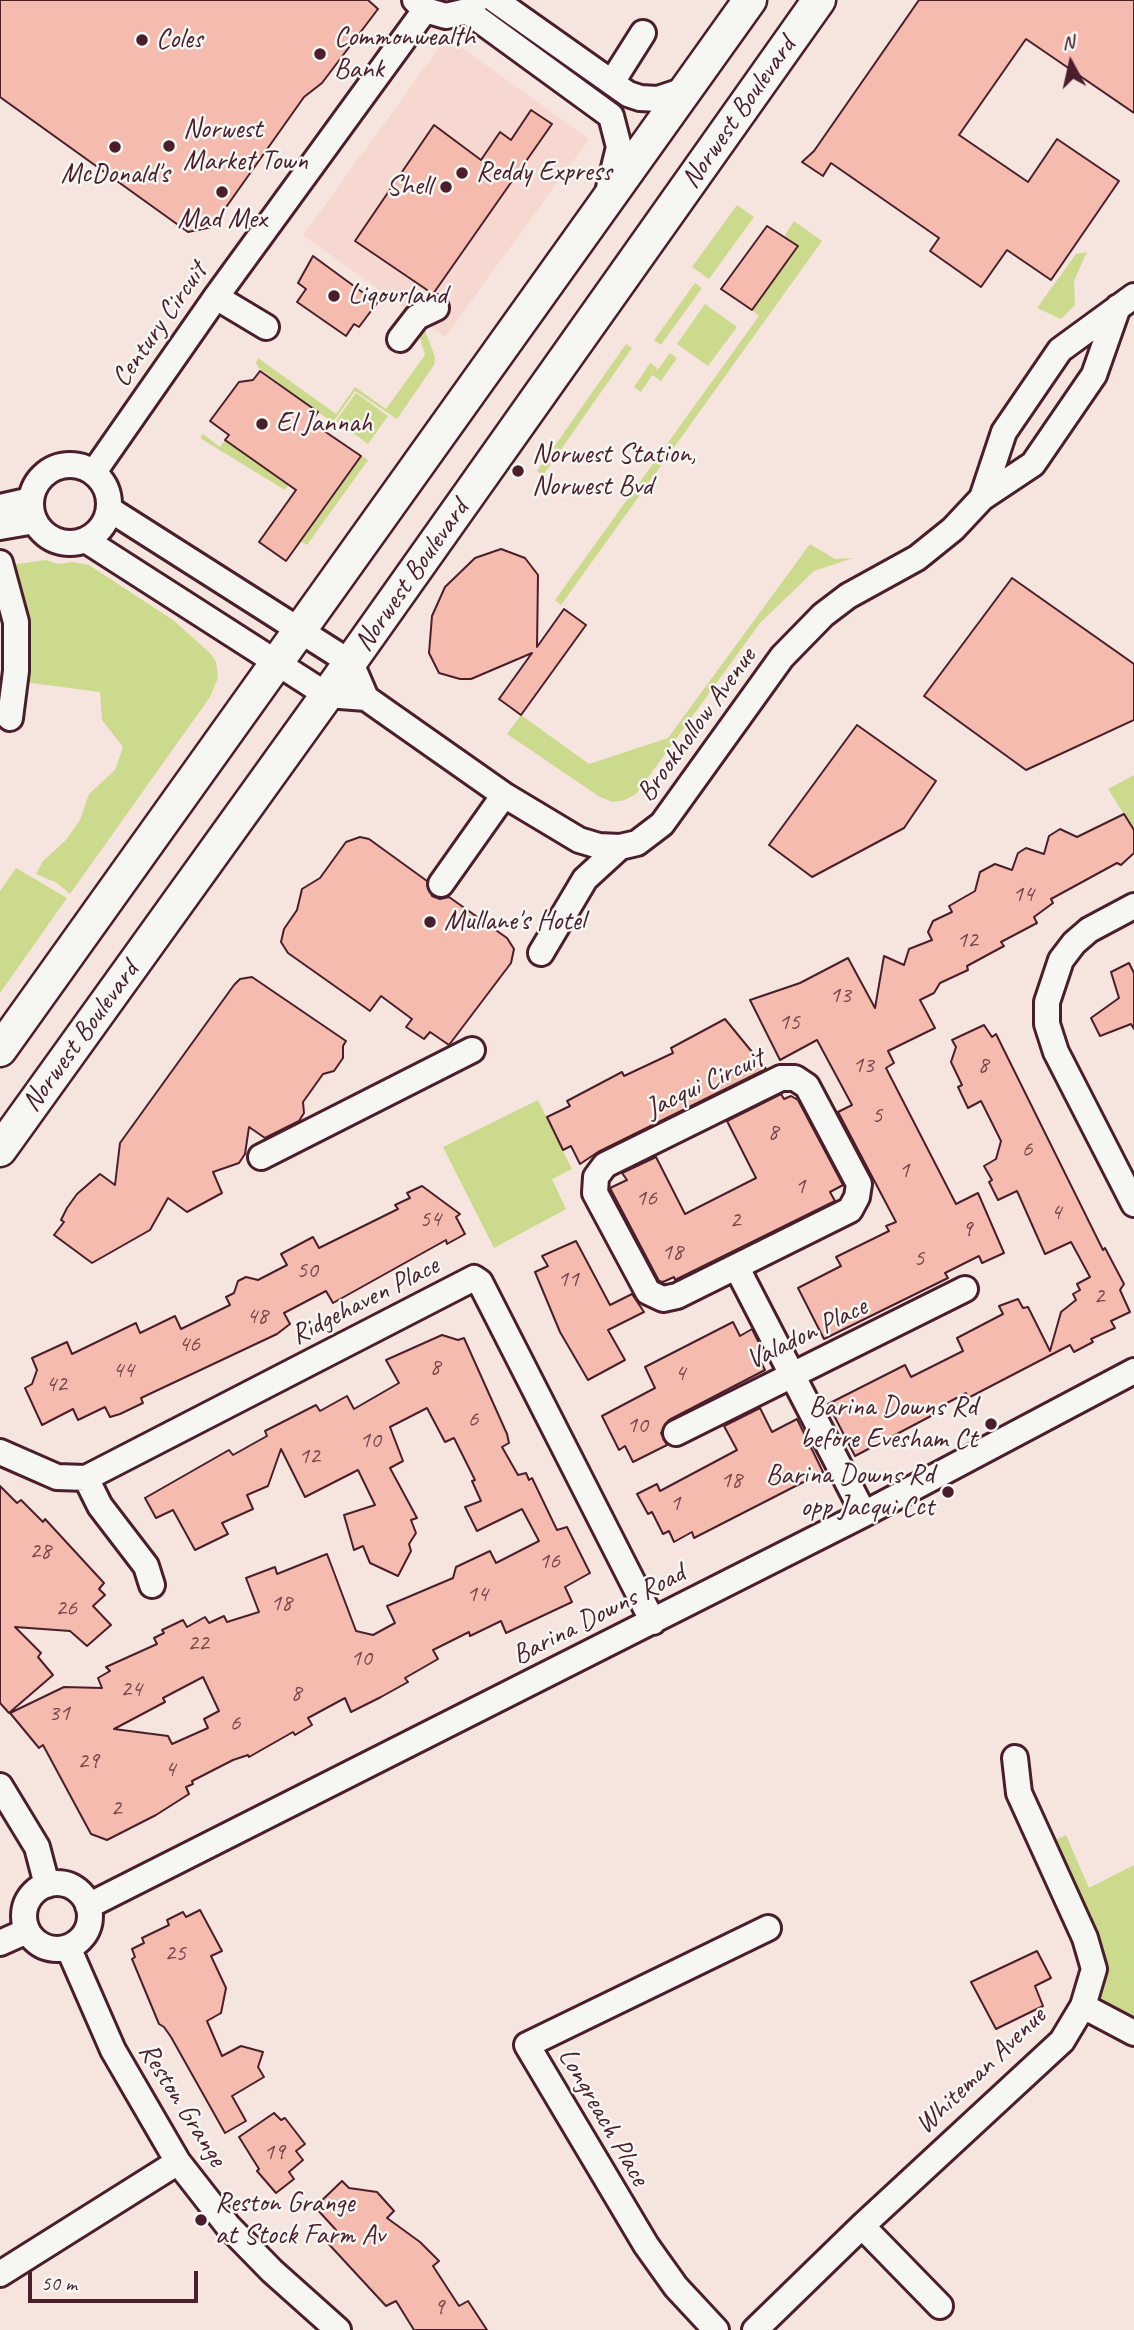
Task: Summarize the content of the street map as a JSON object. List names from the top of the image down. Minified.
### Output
{"streets":{"main road":["Norwest Boulevard"],"street":["Century Circuit","Brookhollow Avenue","Jacqui Circuit","Ridgehaven Place","Valadon Place","Barina Downs Road","Whiteman Avenue","Reston Grange","Longreach Place"]},"crossings":[["Ridgehaven Place","Barina Downs Road"],["Barina Downs Road","Reston Grange"]],"places":["Coles","Commonwealth Bank","Norwest Market Town","McDonald's","Reddy Express","Shell","Mad Mex","Liqourland","El Jannah","Norwest Station, Norwest Bvd","Mullane's Hotel","Barina Downs Rd before Evesham Ct","Barina Downs Rd opp Jacqui Cct","Reston Grange at Stock Farm Av"],"house_numbers":["14","12","13","15","13","8","5","8","6","1","1","16","4","54","2","9","18","5","50","11","2","48","46","8","44","4","42","6","10","10","12","18","1","28","16","14","18","26","22","10","24","8","31","6","29","4","2","25","19","9"],"scale_bar":"50 m","north":"top"}
